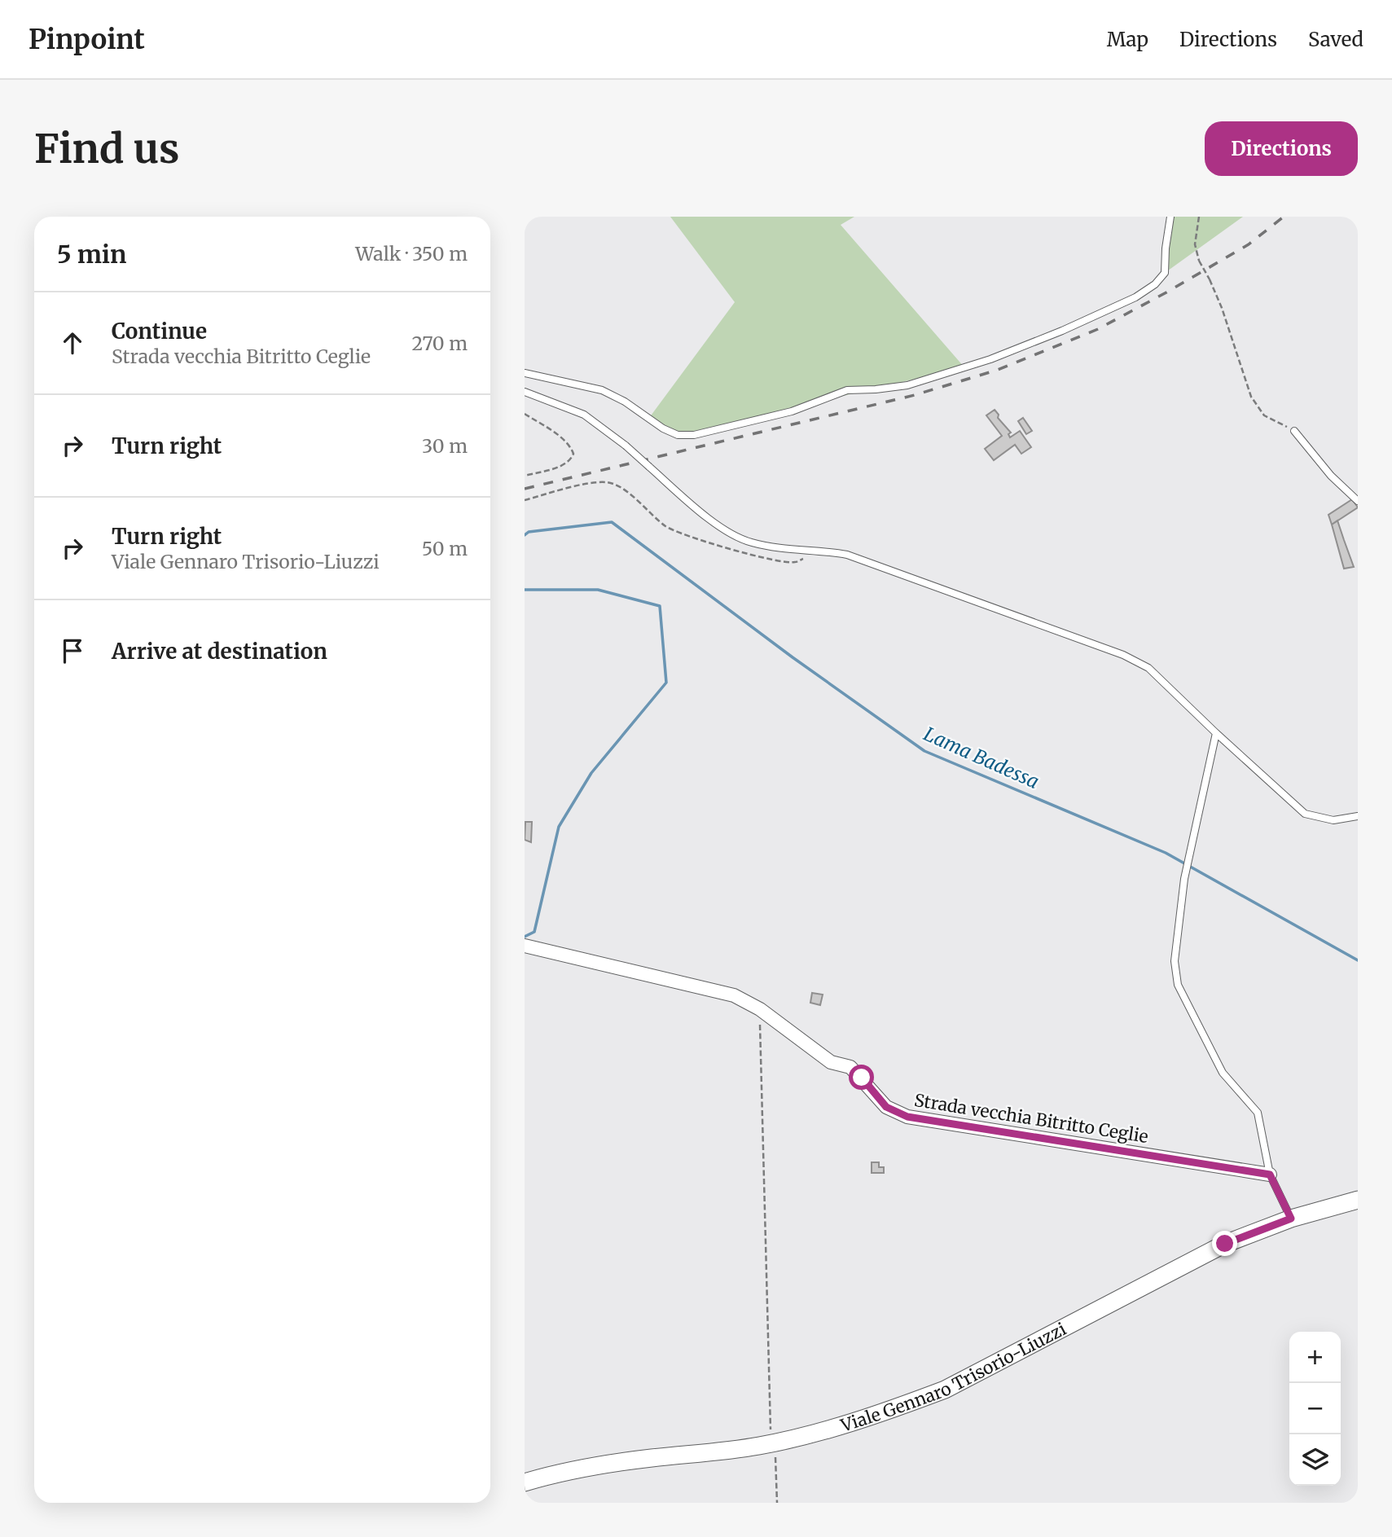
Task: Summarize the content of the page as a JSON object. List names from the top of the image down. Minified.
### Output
{"streets":{"main road":["Viale Gennaro Trisorio-Liuzzi"],"street":["Strada vecchia Bitritto Ceglie"]},"water":["Lama Badessa"],"page":{"header":"Pinpoint","nav":["Map","Directions","Saved"],"buttons":"Directions","title":"Find us","heading":["5 min","Walk · 350 m"],"list":[["Continue","Strada vecchia Bitritto Ceglie","270 m"],["Turn right","30 m"],["Turn right","Viale Gennaro Trisorio-Liuzzi","50 m"],"Arrive at destination"],"map_buttons":["+","−"]}}
